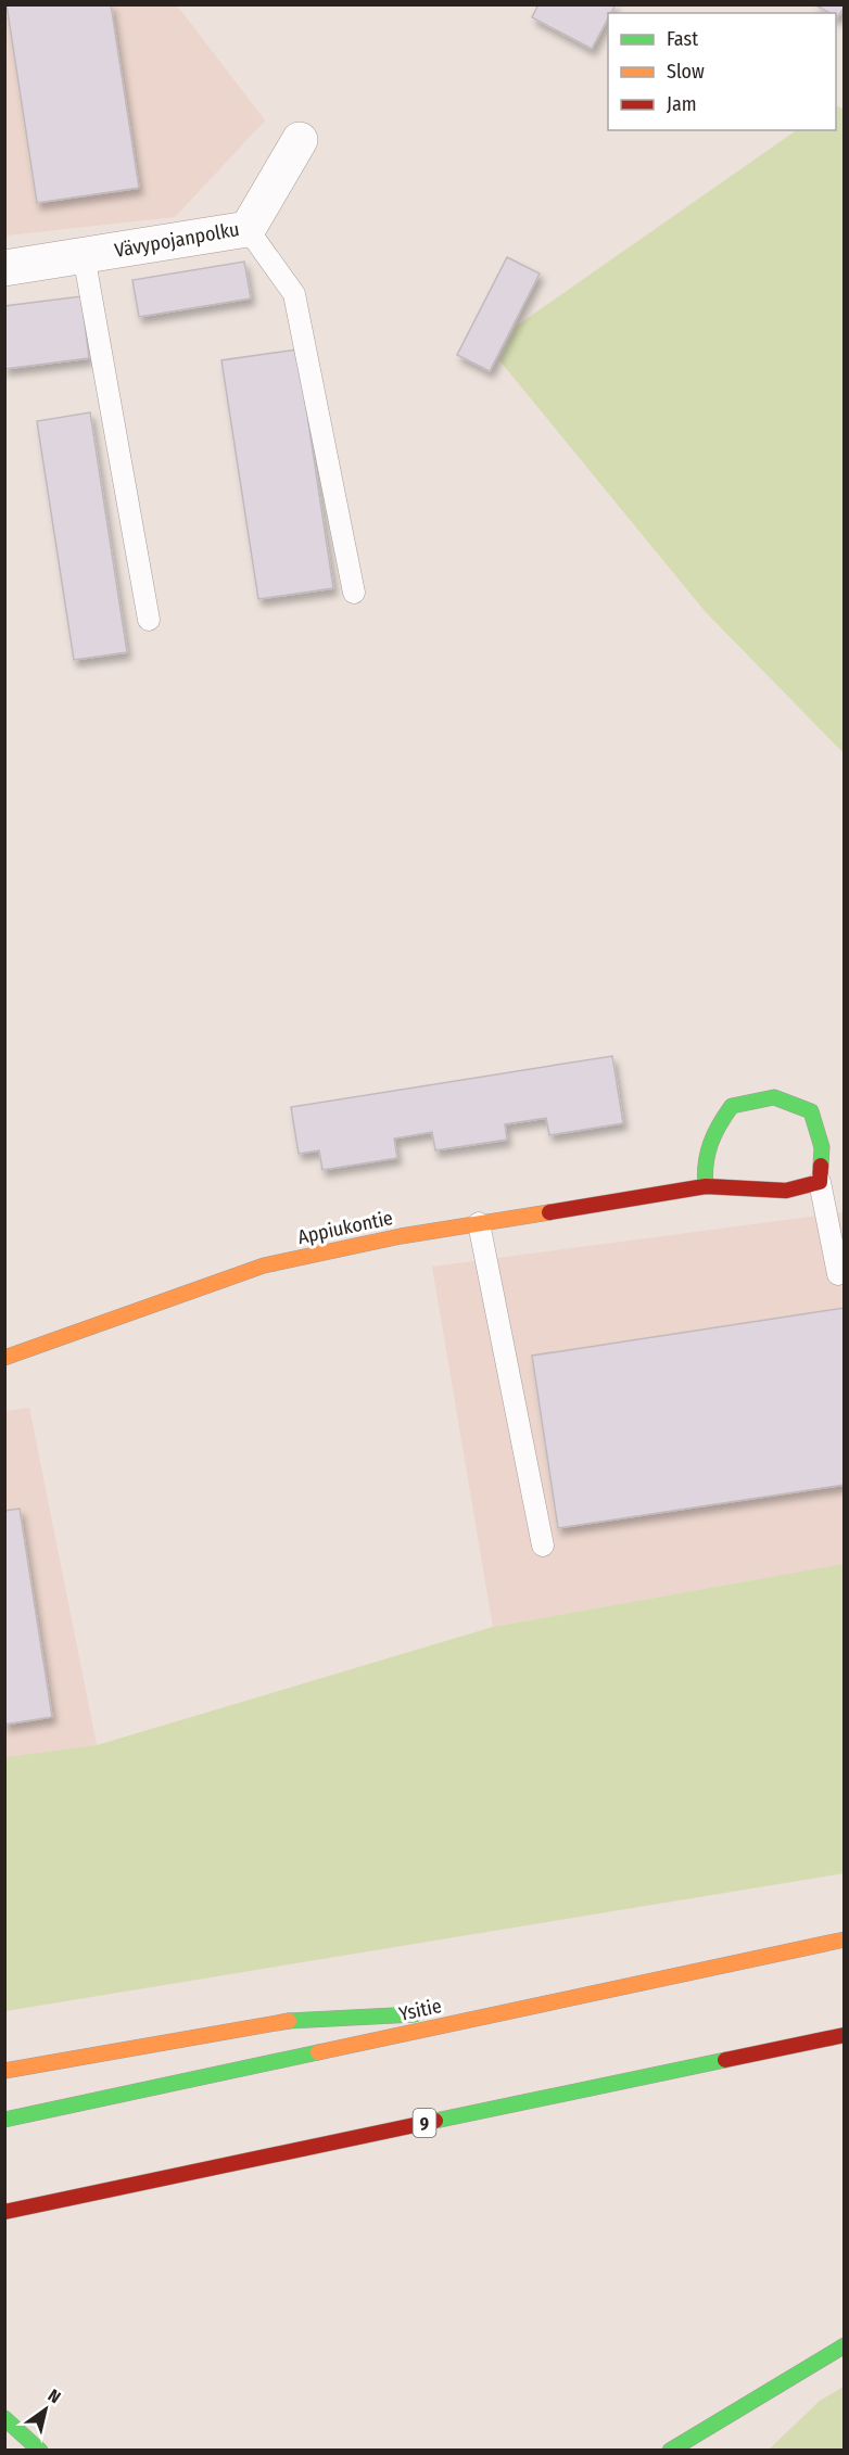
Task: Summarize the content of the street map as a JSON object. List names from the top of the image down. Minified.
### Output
{"streets":{"main road":["Appiukontie","Ysitie","9"],"street":["Vävypojanpolku"]},"legend":["Fast","Slow","Jam"],"north":"top right"}
